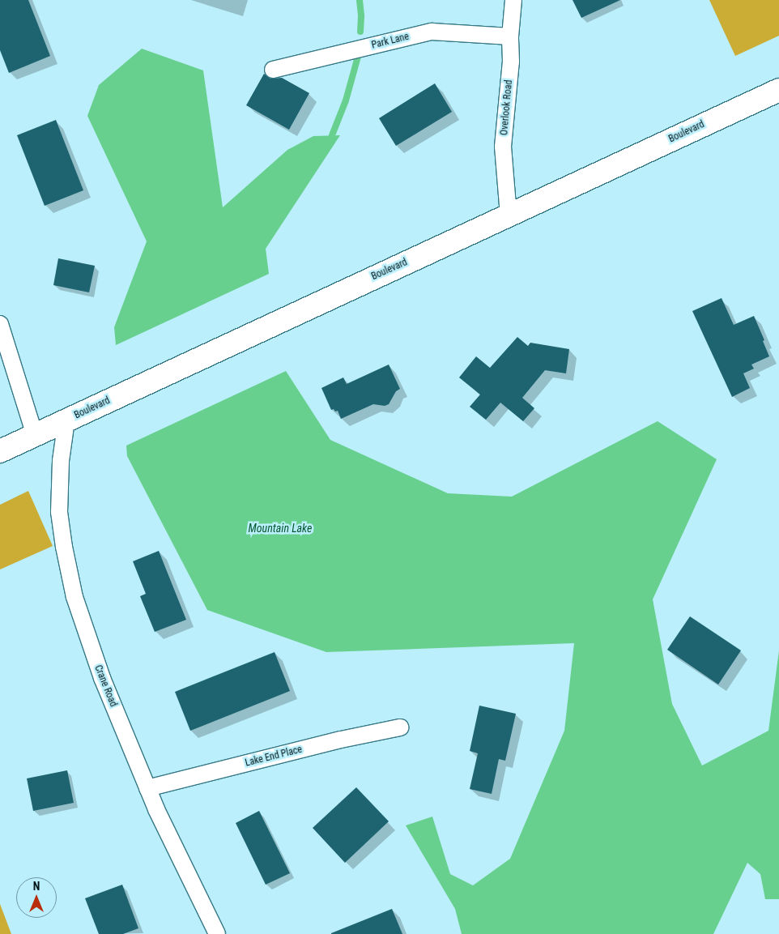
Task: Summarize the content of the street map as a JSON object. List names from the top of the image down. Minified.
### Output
{"streets":{"main road":["Boulevard"],"street":["Park Lane","Overlook Road","Crane Road","Lake End Place"]},"crossings":[["Park Lane","Overlook Road"],["Overlook Road","Boulevard"],["Boulevard","Crane Road"],["Crane Road","Lake End Place"]],"water":["Mountain Lake"],"north":"top"}
